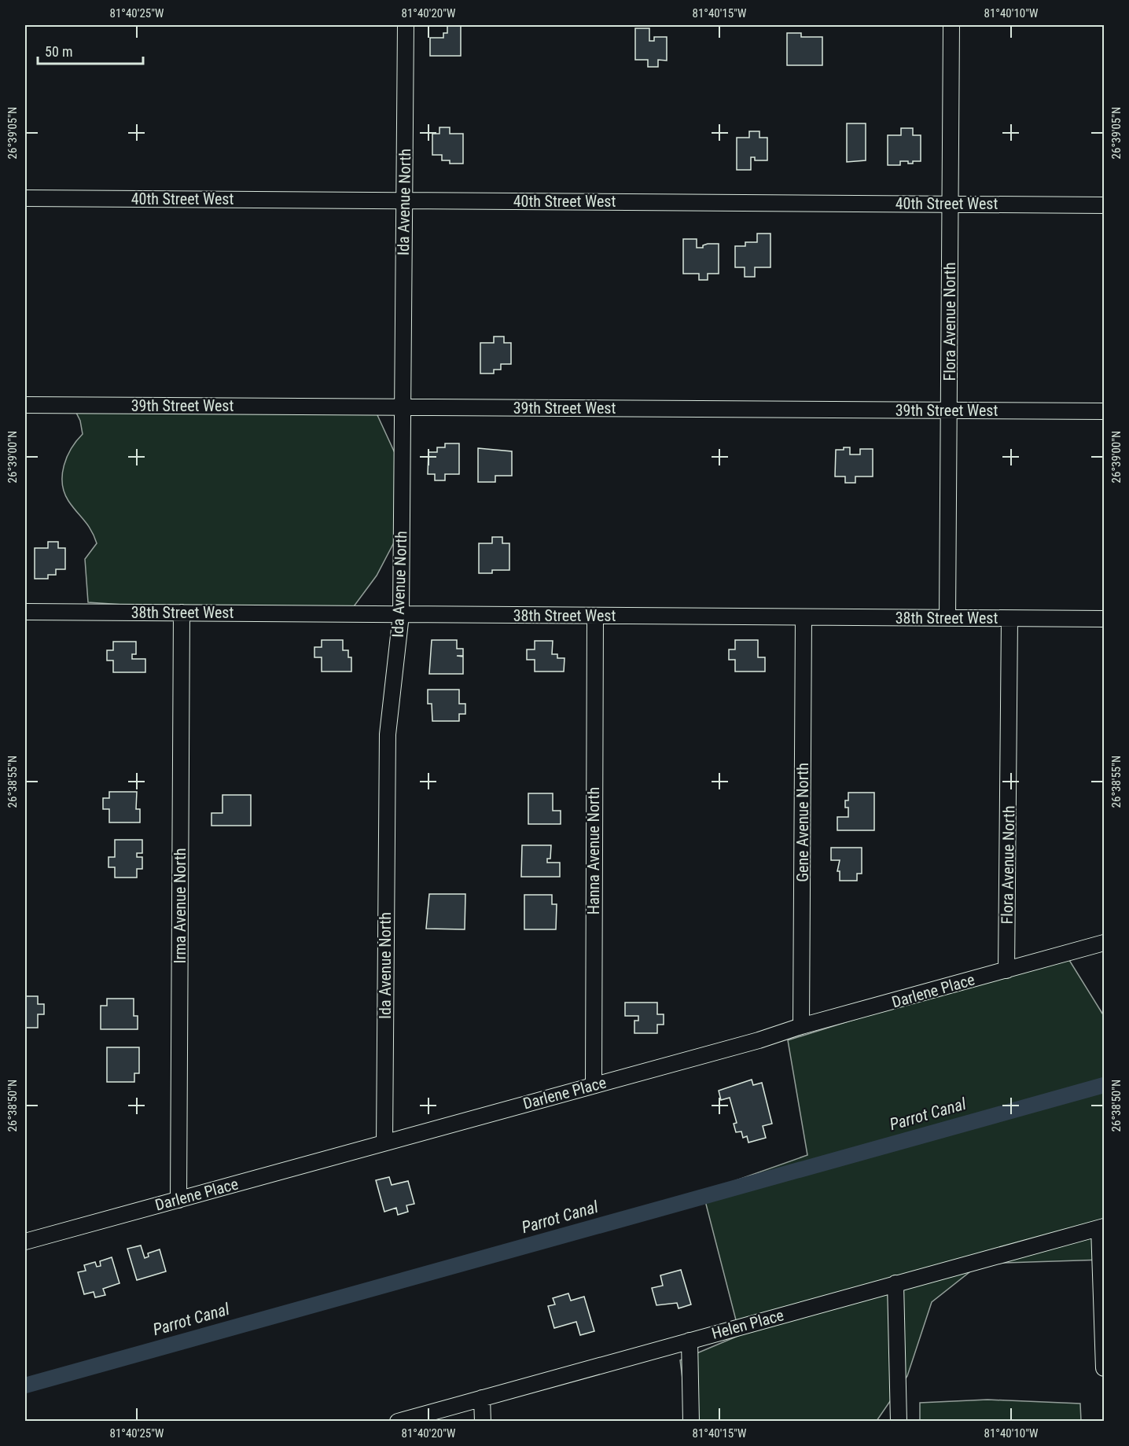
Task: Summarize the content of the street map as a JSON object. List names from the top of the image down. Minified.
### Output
{"streets":{"street":["40th Street West","Ida Avenue North","Flora Avenue North","39th Street West","38th Street West","Gene Avenue North","Hanna Avenue North","Irma Avenue North","Darlene Place","Helen Place"]},"crossings":[["40th Street West","Ida Avenue North"],["40th Street West","Flora Avenue North"],["Ida Avenue North","39th Street West"],["Ida Avenue North","38th Street West"],["Ida Avenue North","Darlene Place"],["Flora Avenue North","39th Street West"],["Flora Avenue North","38th Street West"],["Flora Avenue North","Darlene Place"],["38th Street West","Gene Avenue North"],["38th Street West","Hanna Avenue North"],["38th Street West","Irma Avenue North"],["Gene Avenue North","Darlene Place"],["Hanna Avenue North","Darlene Place"],["Irma Avenue North","Darlene Place"]],"water":["Parrot Canal"],"scale_bar":"50 m","coordinates":["81°40'25\"W","81°40'20\"W","81°40'15\"W","81°40'10\"W","26°39'05\"N","26°39'00\"N","26°38'55\"N","26°38'50\"N"]}
